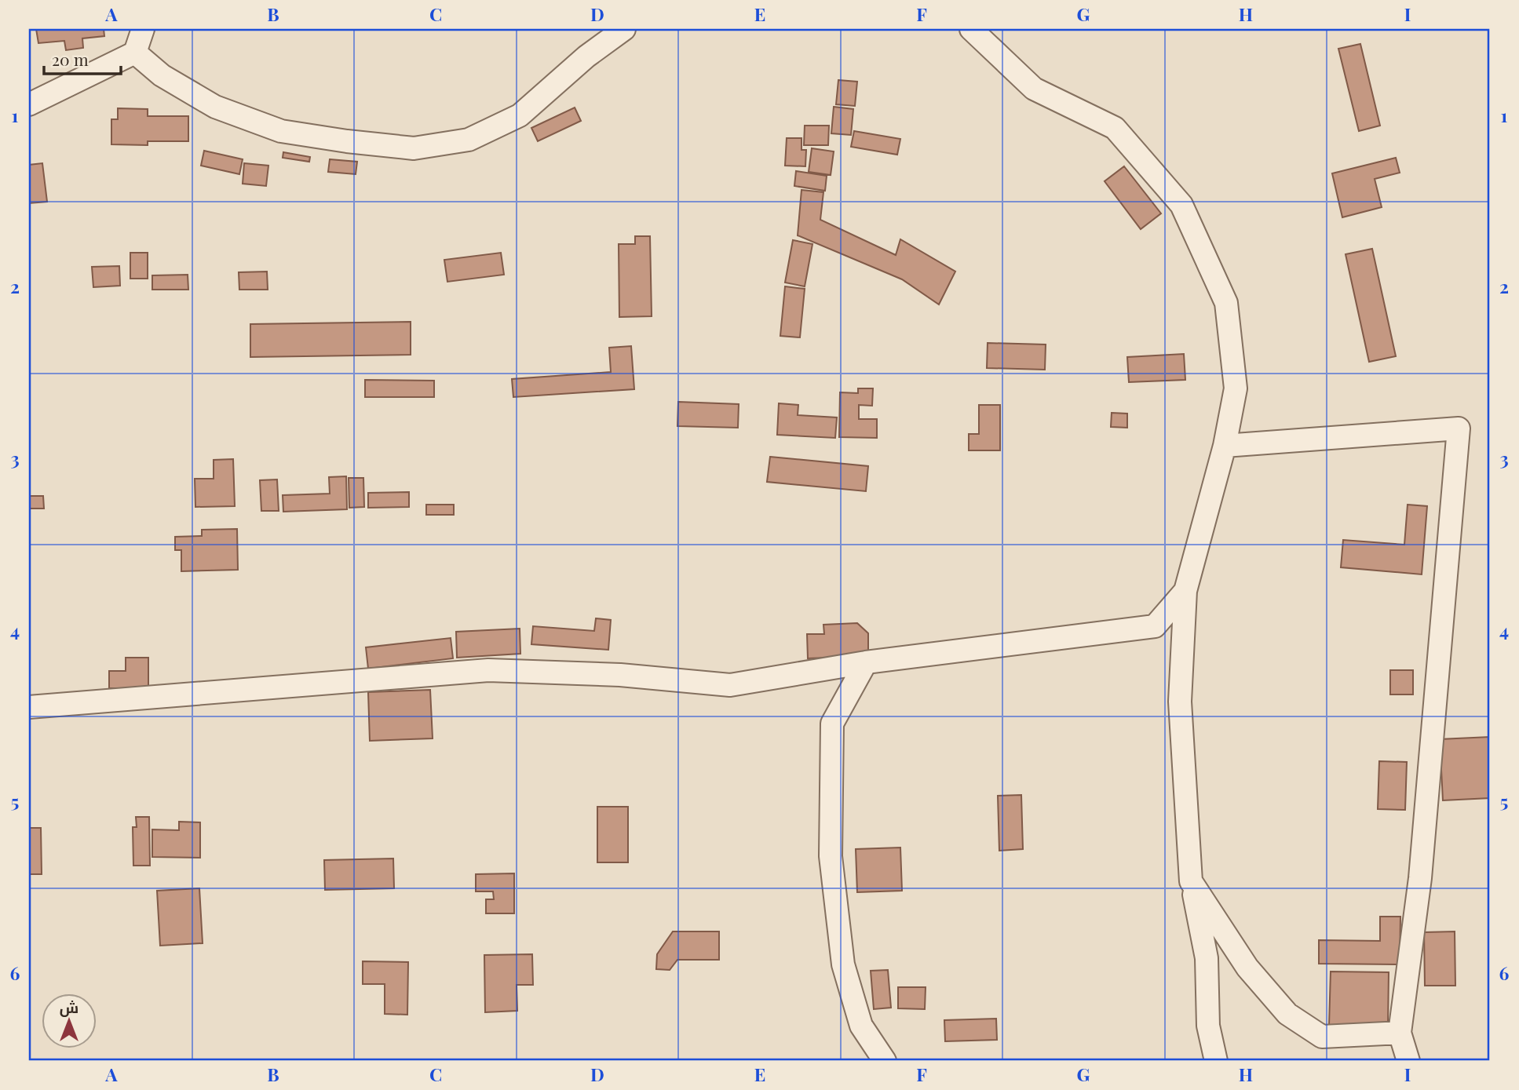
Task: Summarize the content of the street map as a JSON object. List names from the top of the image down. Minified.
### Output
{"scale_bar":"20 m","north":"top","grid":{"columns":["A","B","C","D","E","F","G","H","I"],"rows":["1","2","3","4","5","6"]}}
